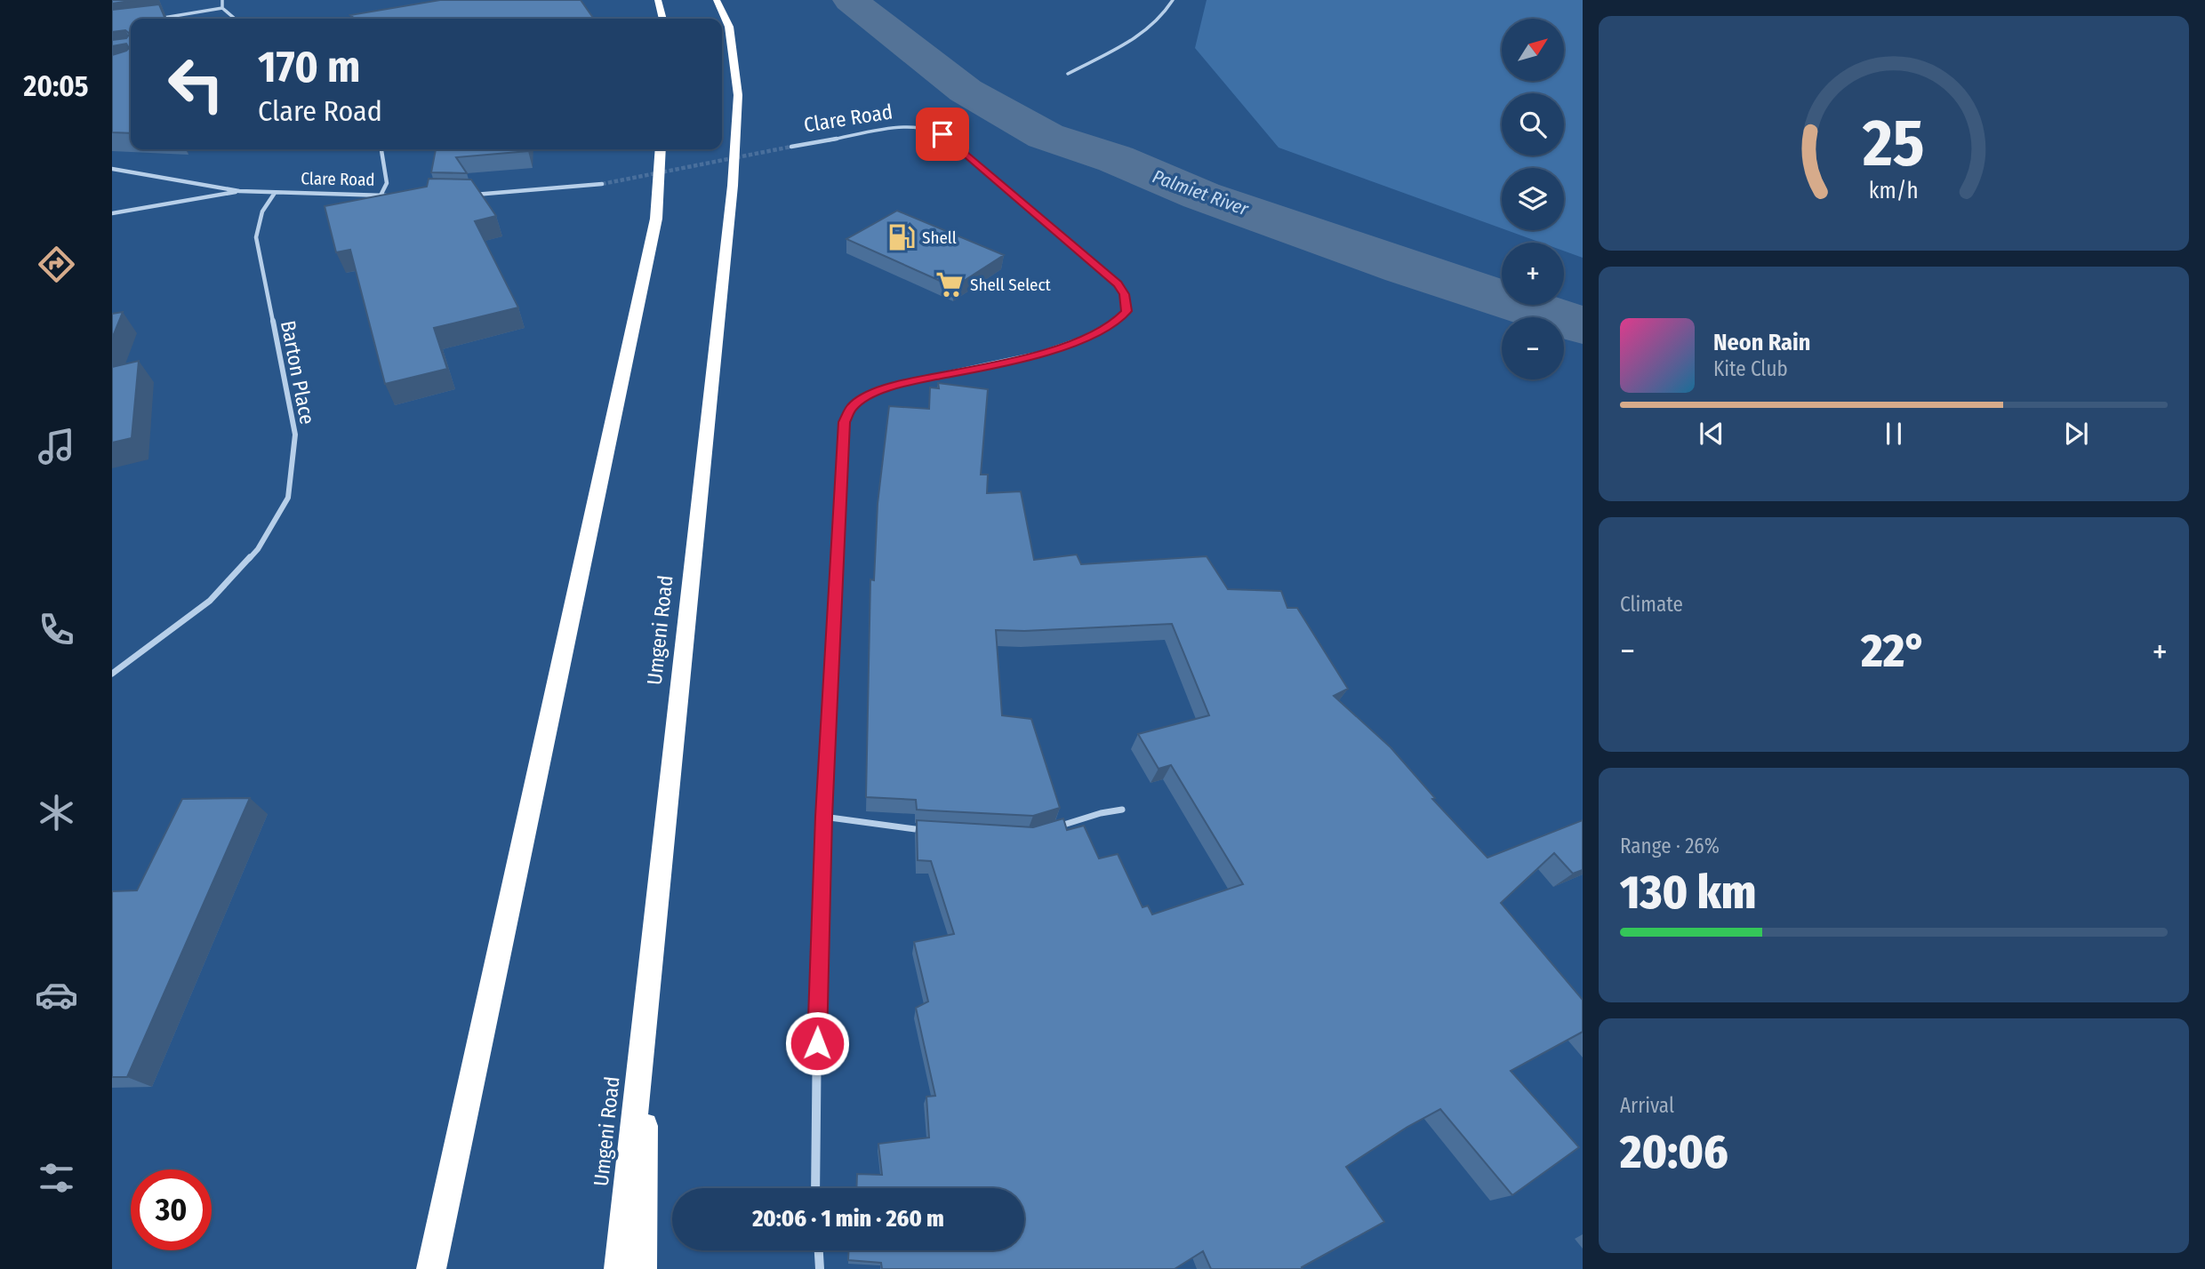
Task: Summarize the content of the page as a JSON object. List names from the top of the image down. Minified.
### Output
{"streets":{"highway":["Umgeni Road"],"street":["Clare Road","Barton Place"]},"crossings":[["Clare Road","Barton Place"]],"water":["Palmiet River"],"places":{"fuel station":["Shell"],"supermarket":["Shell Select"]},"north":"top right","page":{"tabs":"20:05","map_buttons":["+","−"],"turn":["170 m","Clare Road"],"song":["Neon Rain","Kite Club"],"tile":["Climate",["Range · 26%","130 km"],["Arrival","20:06"]],"heat":["−","22°","+"],"limit":"30","trip":"20:06 · 1 min · 260 m","gauge":["25","km/h"]}}
